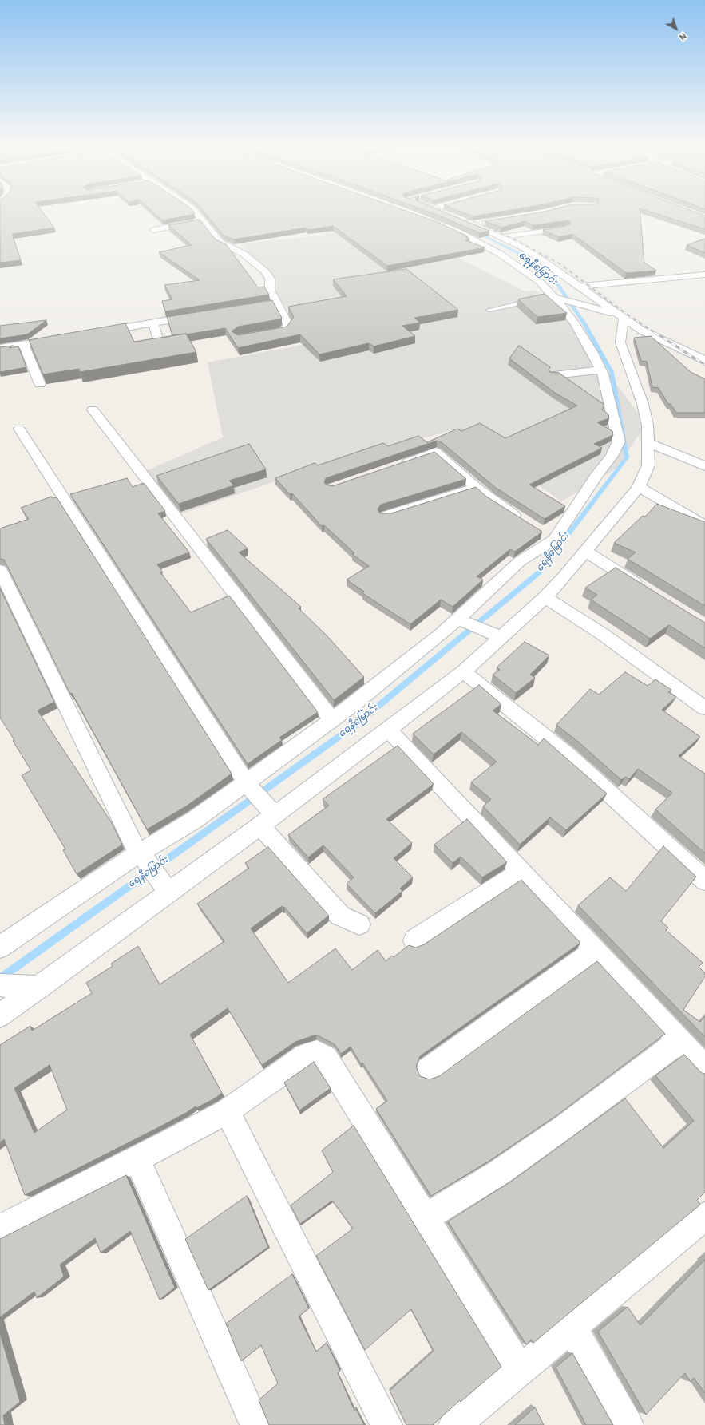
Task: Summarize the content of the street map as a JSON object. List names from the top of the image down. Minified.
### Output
{"water":["ရေနီမြောင်း"],"north":"bottom right"}
